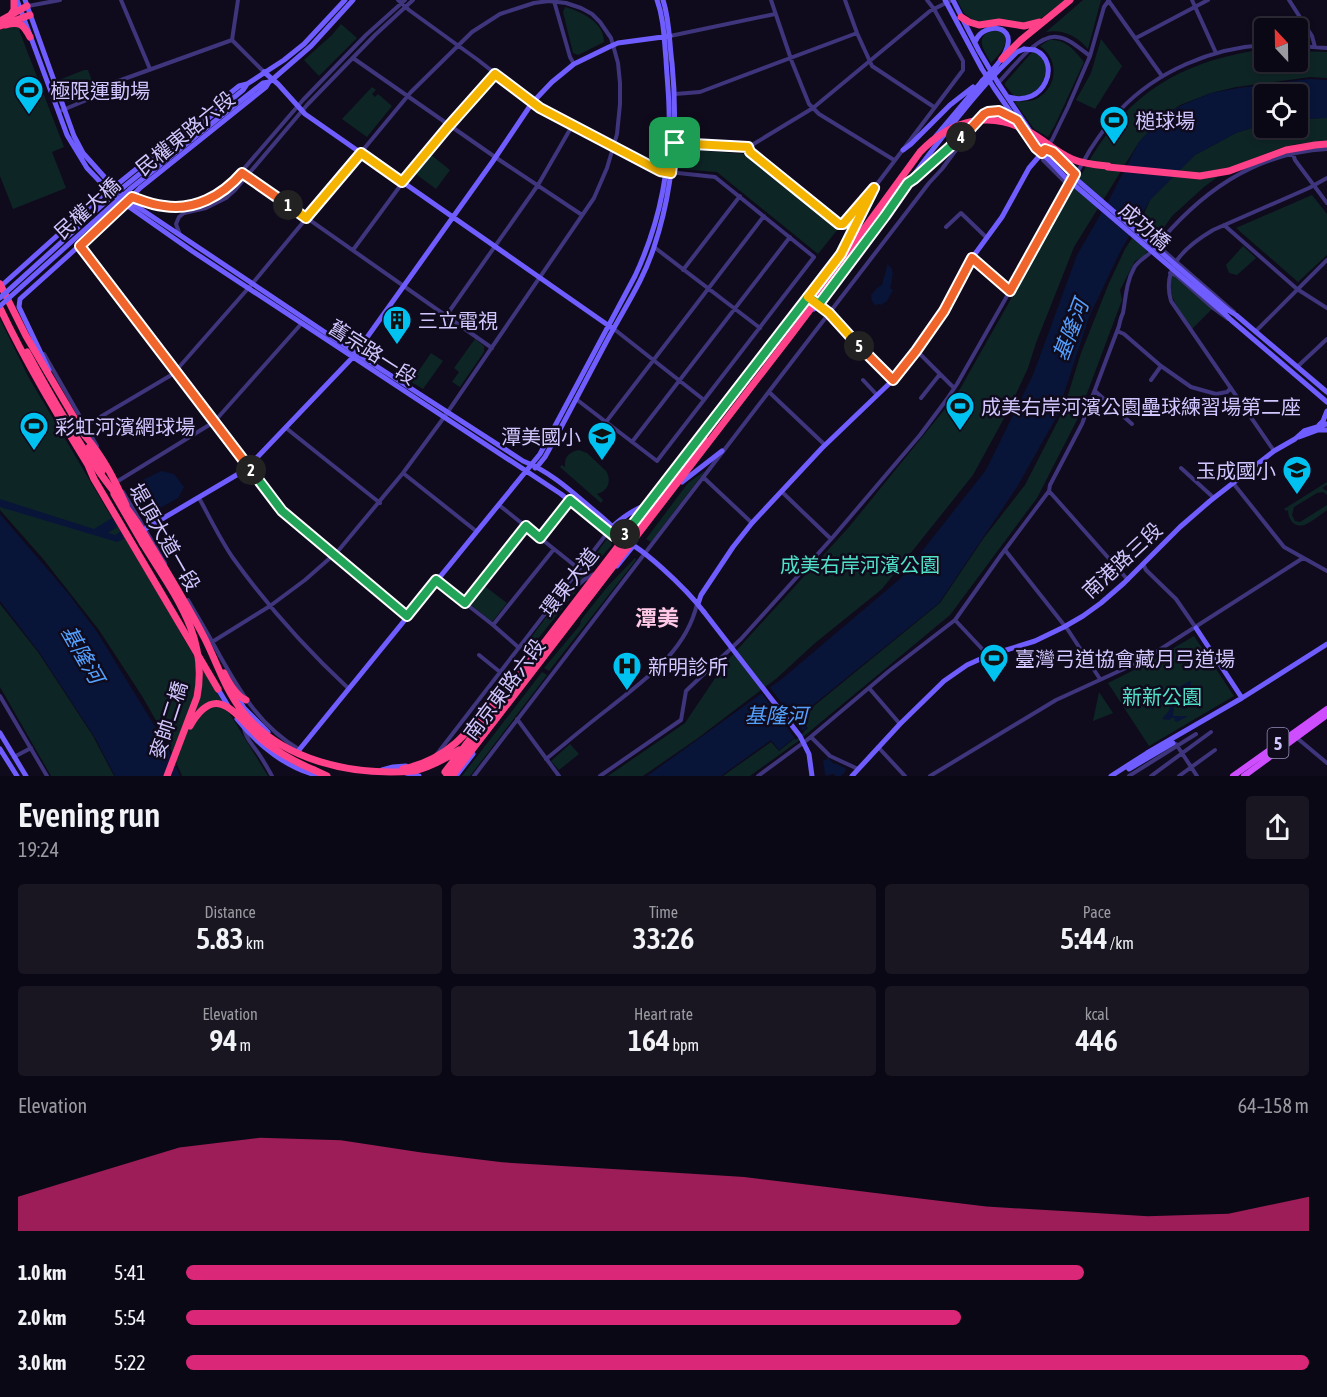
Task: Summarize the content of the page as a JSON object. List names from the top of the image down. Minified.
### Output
{"streets":{"highway":["堤頂大道一段","環東大道","麥帥二橋"],"main road":["民權東路六段","民權大橋","成功橋","舊宗路一段","南港路三段","南京東路六段","5"]},"crossings":[["民權東路六段","民權大橋"],["民權東路六段","舊宗路一段"],["民權東路六段","堤頂大道一段"],["民權大橋","堤頂大道一段"],["舊宗路一段","南京東路六段"],["堤頂大道一段","南京東路六段"],["環東大道","南京東路六段"]],"districts":["潭美"],"water":["基隆河"],"parks":["成美右岸河濱公園","新新公園"],"places":{"sports":["極限運動場","槌球場","成美右岸河濱公園壘球練習場第二座","彩虹河濱網球場","臺灣弓道協會藏月弓道場"],"building":["三立電視"],"school or university":["潭美國小","玉成國小"],"hospital":["新明診所"]},"north":"top","page":{"pins":["4","1","5","2","3"],"heading":["Evening run","19:24"],"stats":[["Distance","5.83 km"],["Time","33:26"],["Pace","5:44 /km"],["Elevation","94 m"],["Heart rate","164 bpm"],["kcal","446"]],"chart":["Elevation","64–158 m"],"list":[{"name":"1.0 km","note":"5:41"},{"name":"2.0 km","note":"5:54"},{"name":"3.0 km","note":"5:22"}]}}
